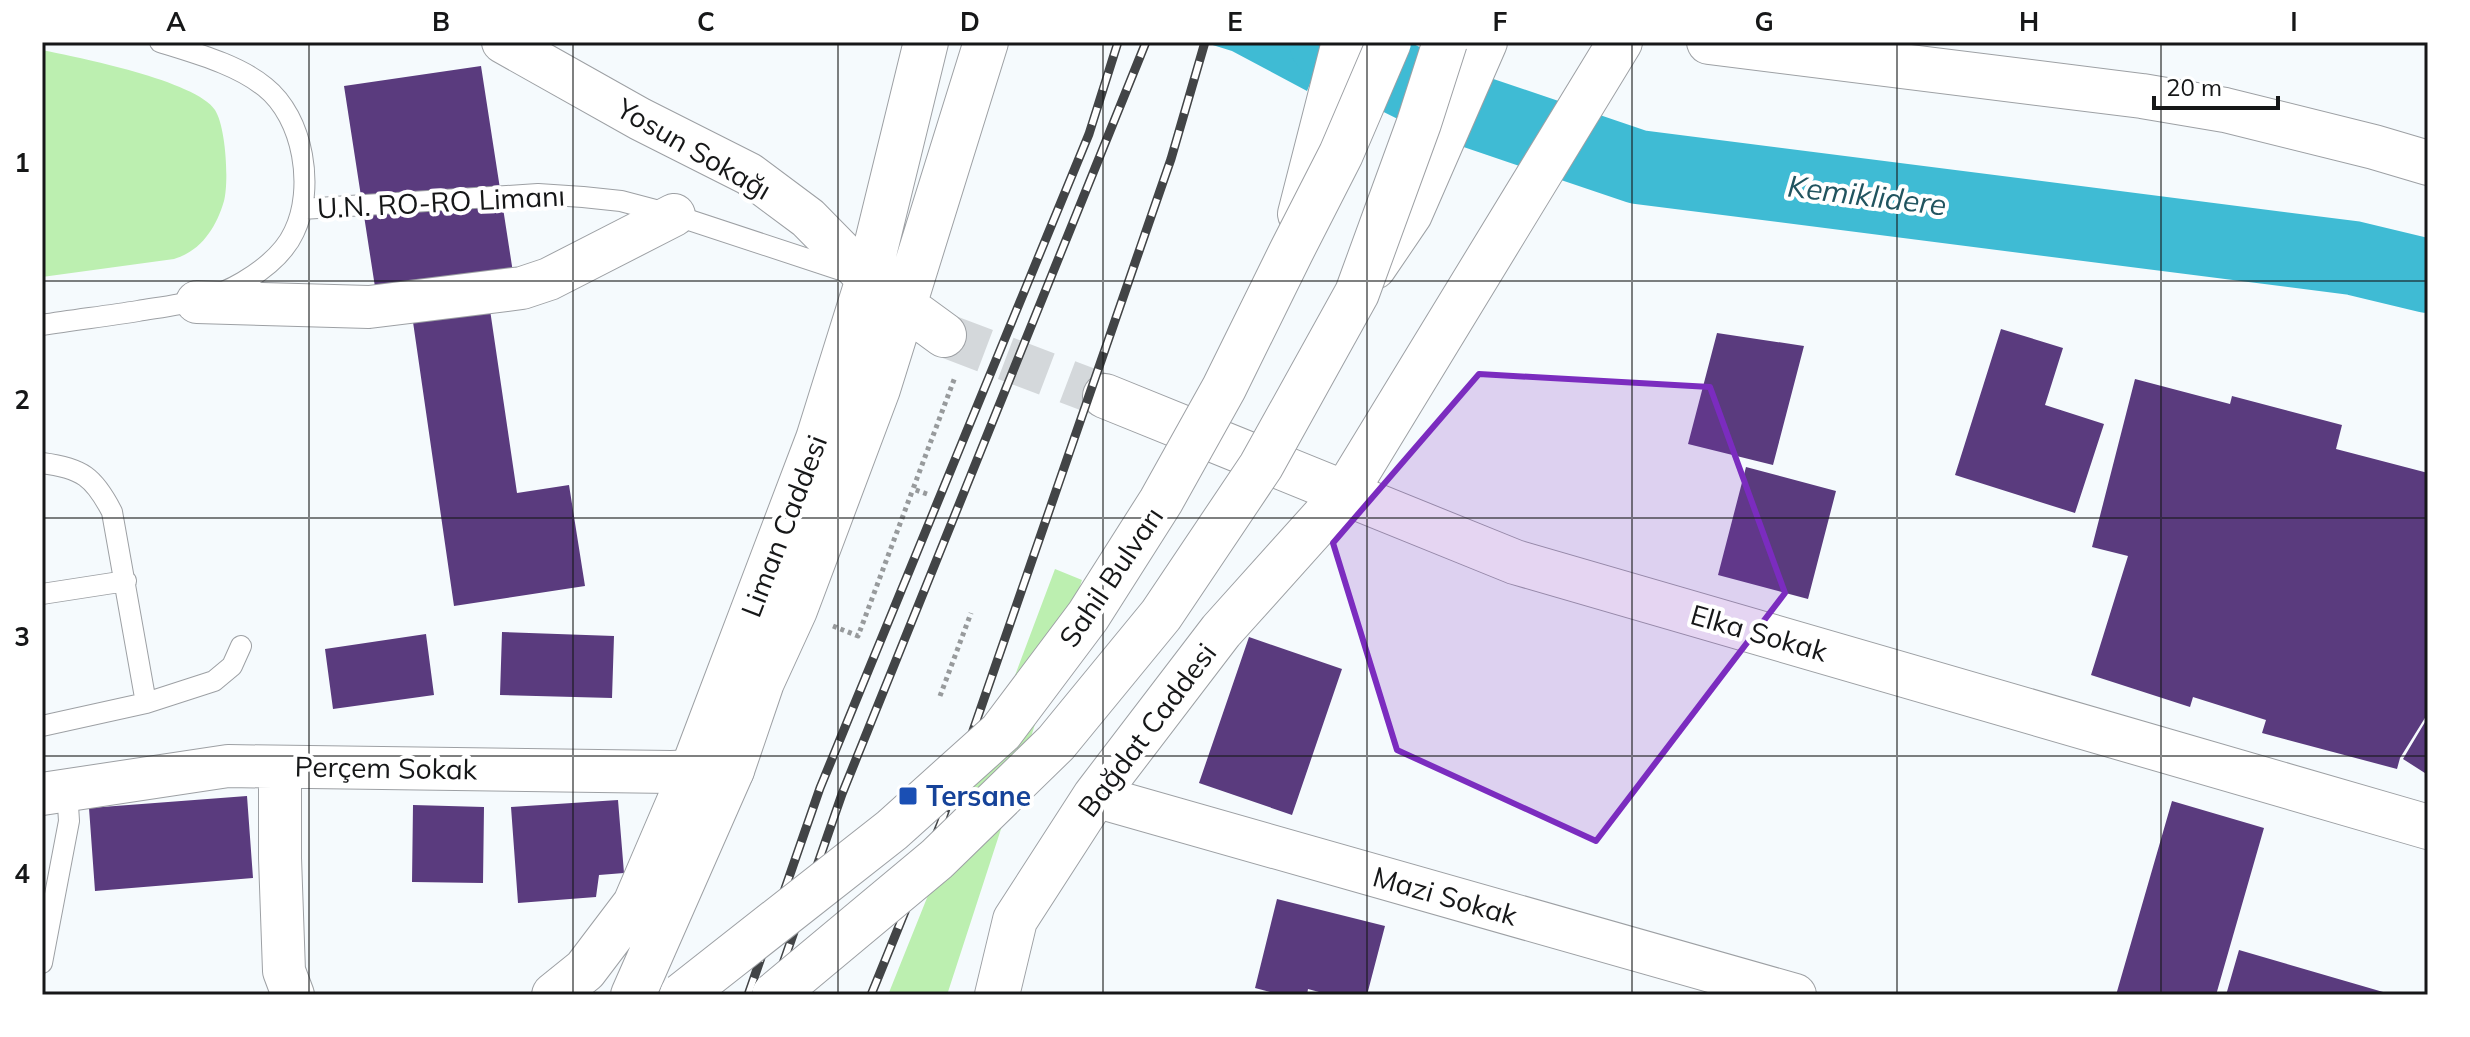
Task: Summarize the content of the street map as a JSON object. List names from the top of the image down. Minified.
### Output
{"streets":{"main road":["Liman Caddesi","Sahil Bulvarı","Elka Sokak","Bağdat Caddesi"],"street":["Yosun Sokağı","U.N. RO-RO Limanı","Perçem Sokak","Mazi Sokak"]},"crossings":[["Yosun Sokağı","U.N. RO-RO Limanı"],["Yosun Sokağı","Liman Caddesi"],["U.N. RO-RO Limanı","Liman Caddesi"],["Liman Caddesi","Perçem Sokak"],["Elka Sokak","Bağdat Caddesi"],["Bağdat Caddesi","Mazi Sokak"]],"water":["Kemiklidere"],"places":{"transit":["Tersane"]},"scale_bar":"20 m","grid":{"columns":["A","B","C","D","E","F","G","H","I"],"rows":["1","2","3","4"]}}
